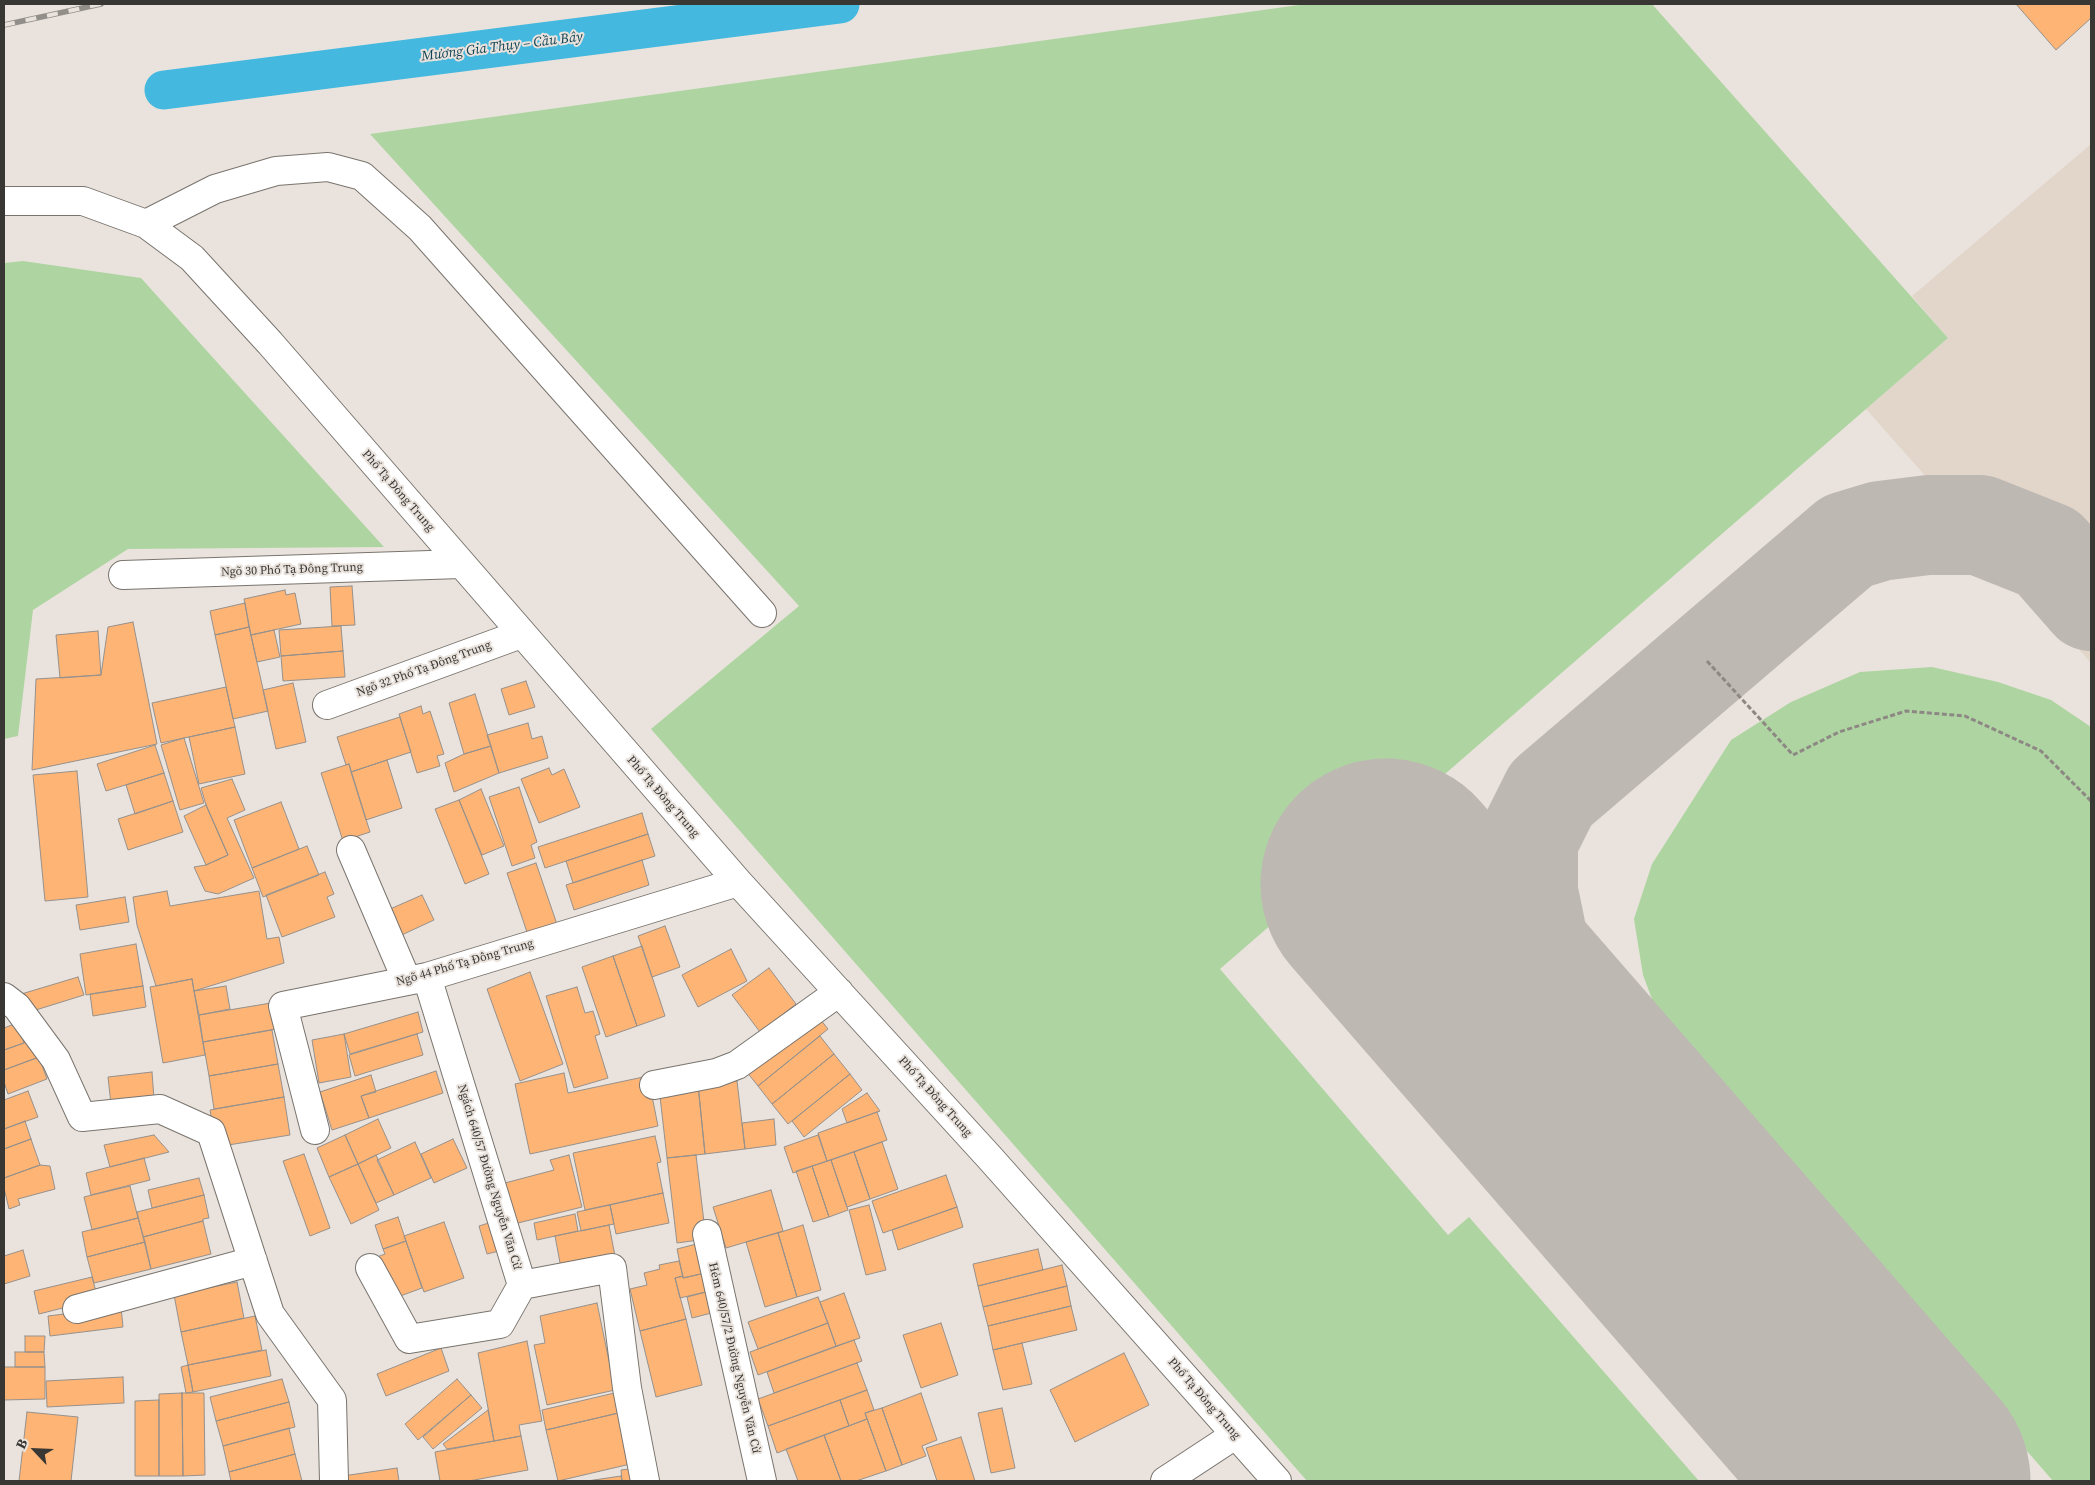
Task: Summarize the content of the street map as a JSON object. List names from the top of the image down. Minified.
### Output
{"streets":{"street":["Phố Tạ Đông Trung","Ngõ 30 Phố Tạ Đông Trung","Ngõ 32 Phố Tạ Đông Trung","Ngõ 44 Phố Tạ Đông Trung","Ngách 640/57 Đường Nguyễn Văn Cừ","Hẻm 640/57/2 Đường Nguyễn Văn Cừ"]},"crossings":[["Phố Tạ Đông Trung","Ngõ 30 Phố Tạ Đông Trung"],["Phố Tạ Đông Trung","Ngõ 32 Phố Tạ Đông Trung"],["Phố Tạ Đông Trung","Ngõ 44 Phố Tạ Đông Trung"],["Ngõ 44 Phố Tạ Đông Trung","Ngách 640/57 Đường Nguyễn Văn Cừ"]],"water":["Mương Gia Thụy – Cầu Bây"],"north":"top left"}
